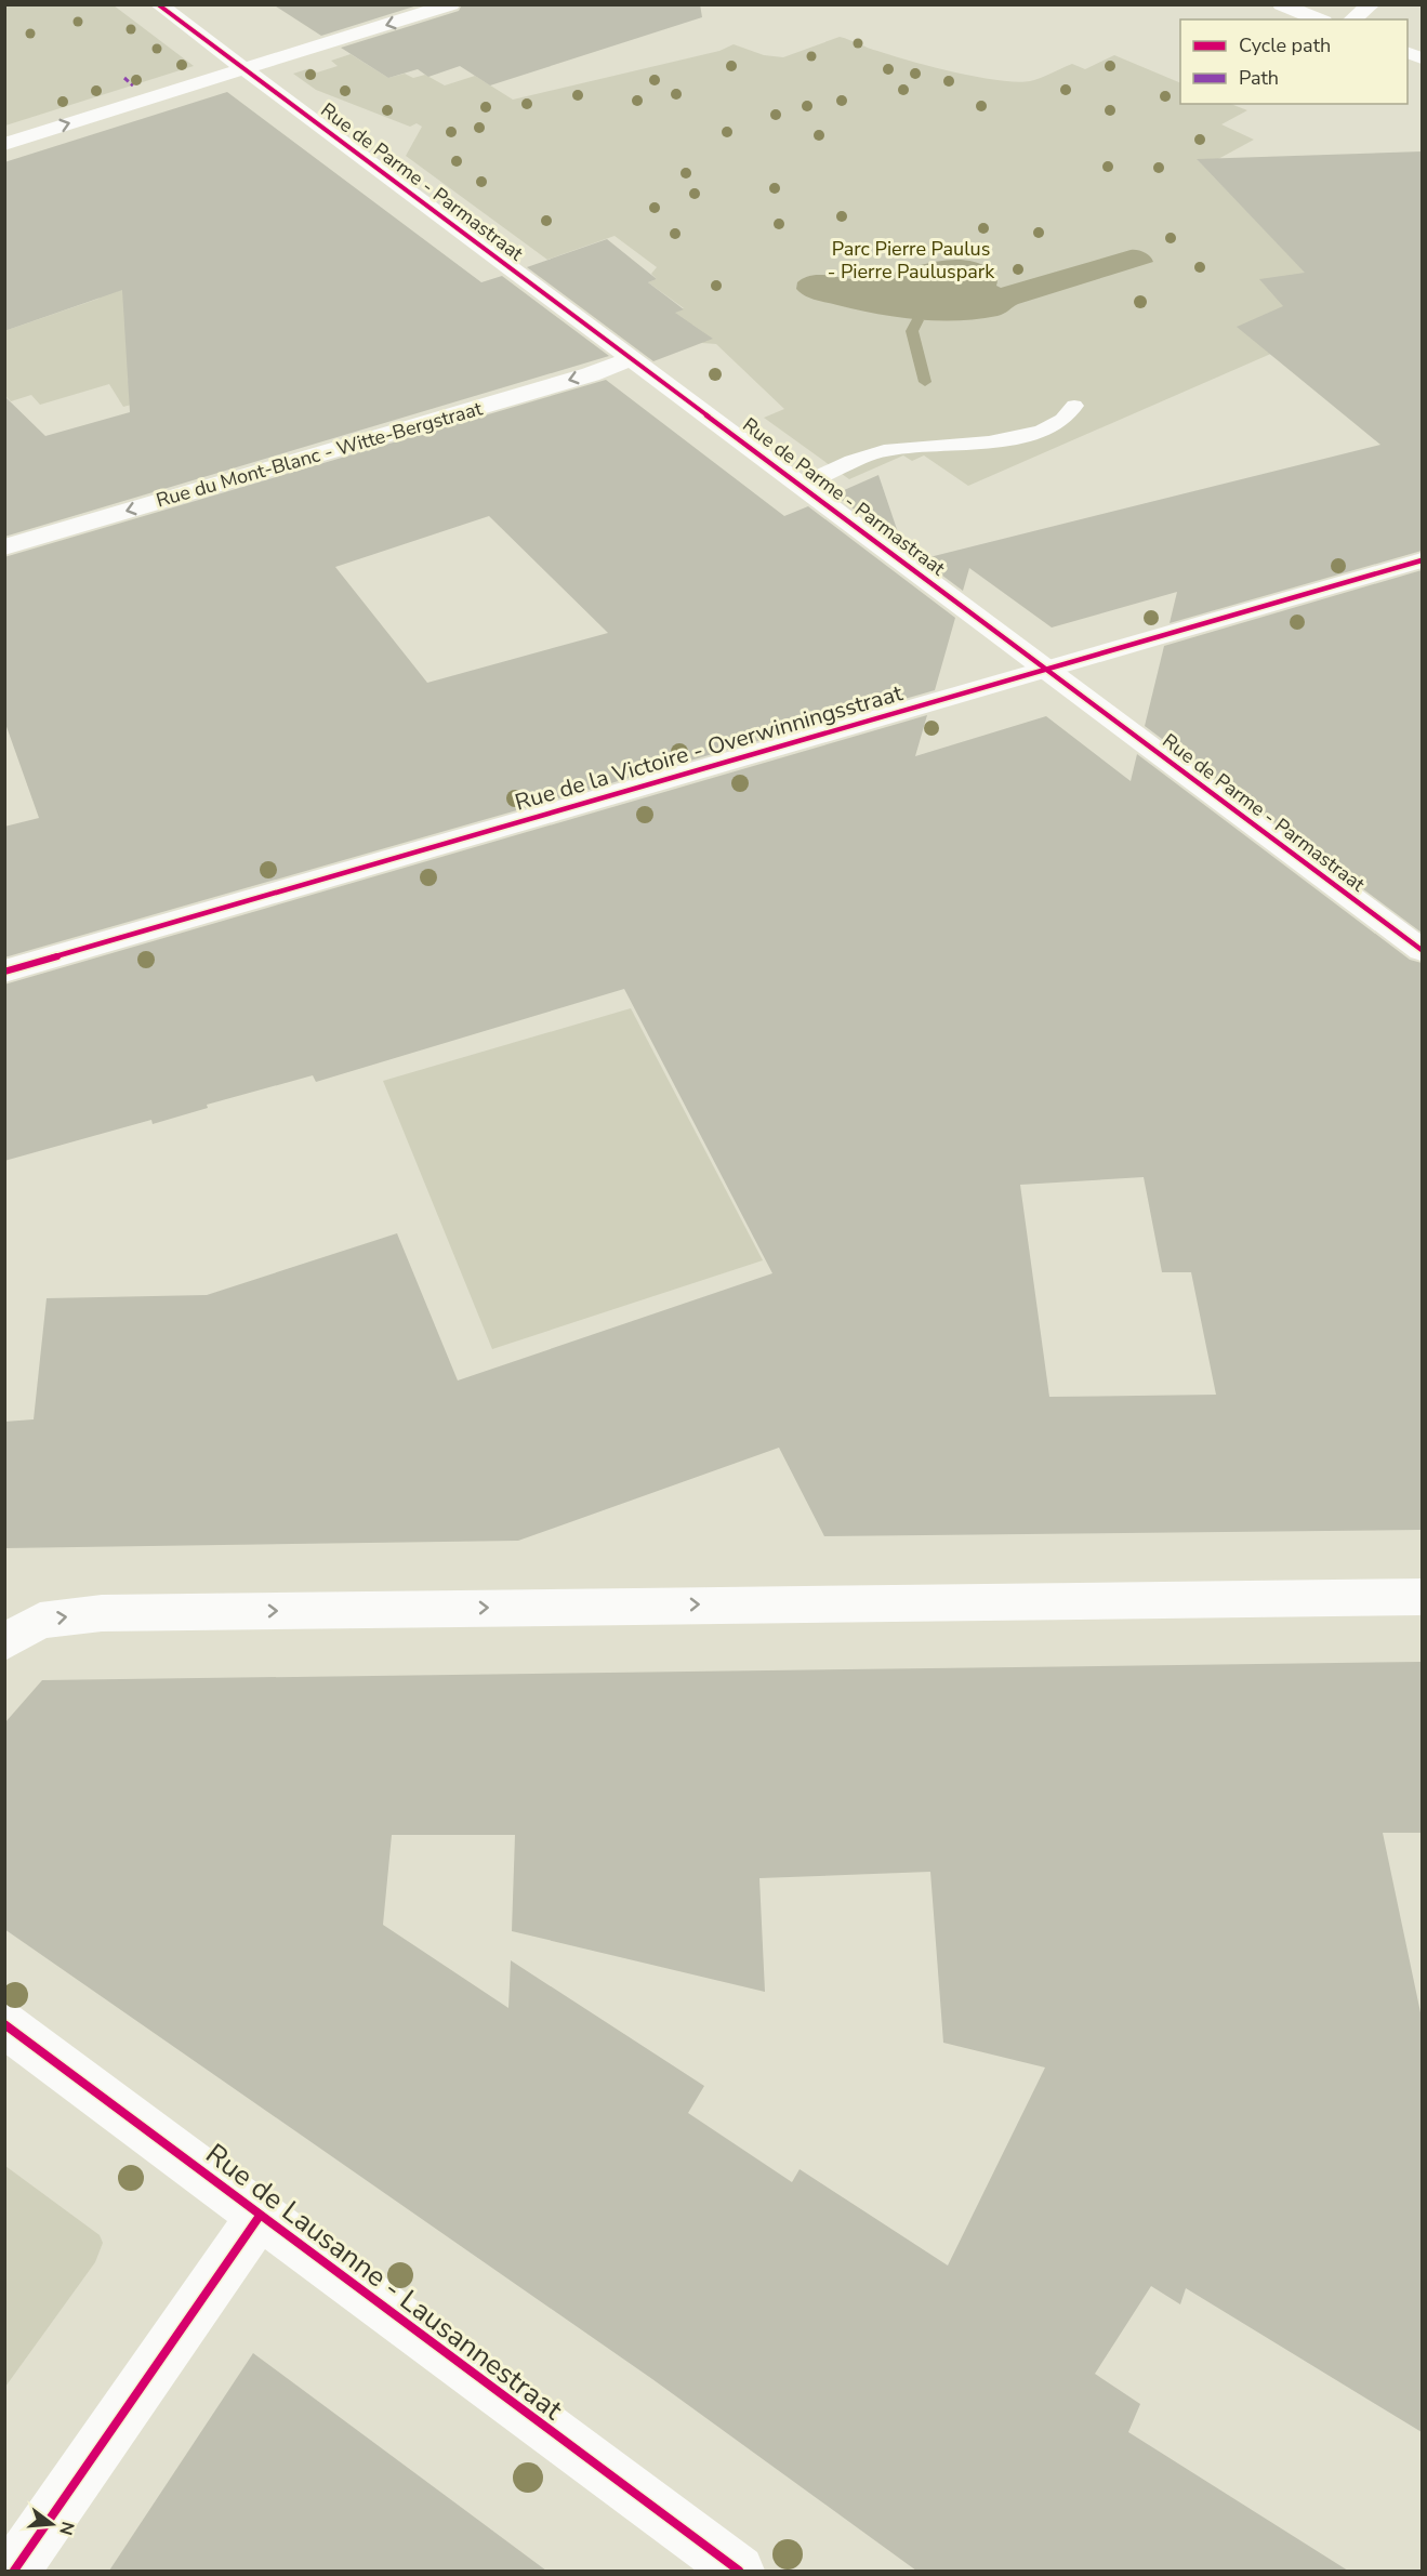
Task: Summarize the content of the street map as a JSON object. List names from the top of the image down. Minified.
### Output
{"streets":{"street":["Rue de Parme - Parmastraat","Rue du Mont-Blanc - Witte-Bergstraat","Rue de la Victoire - Overwinningsstraat","Rue de Lausanne - Lausannestraat"]},"crossings":[["Rue de Parme - Parmastraat","Rue du Mont-Blanc - Witte-Bergstraat"],["Rue de Parme - Parmastraat","Rue de la Victoire - Overwinningsstraat"]],"one_way":["Rue du Mont-Blanc - Witte-Bergstraat"],"parks":["Parc Pierre Paulus - Pierre Pauluspark"],"legend":["Cycle path","Path"],"north":"right"}
